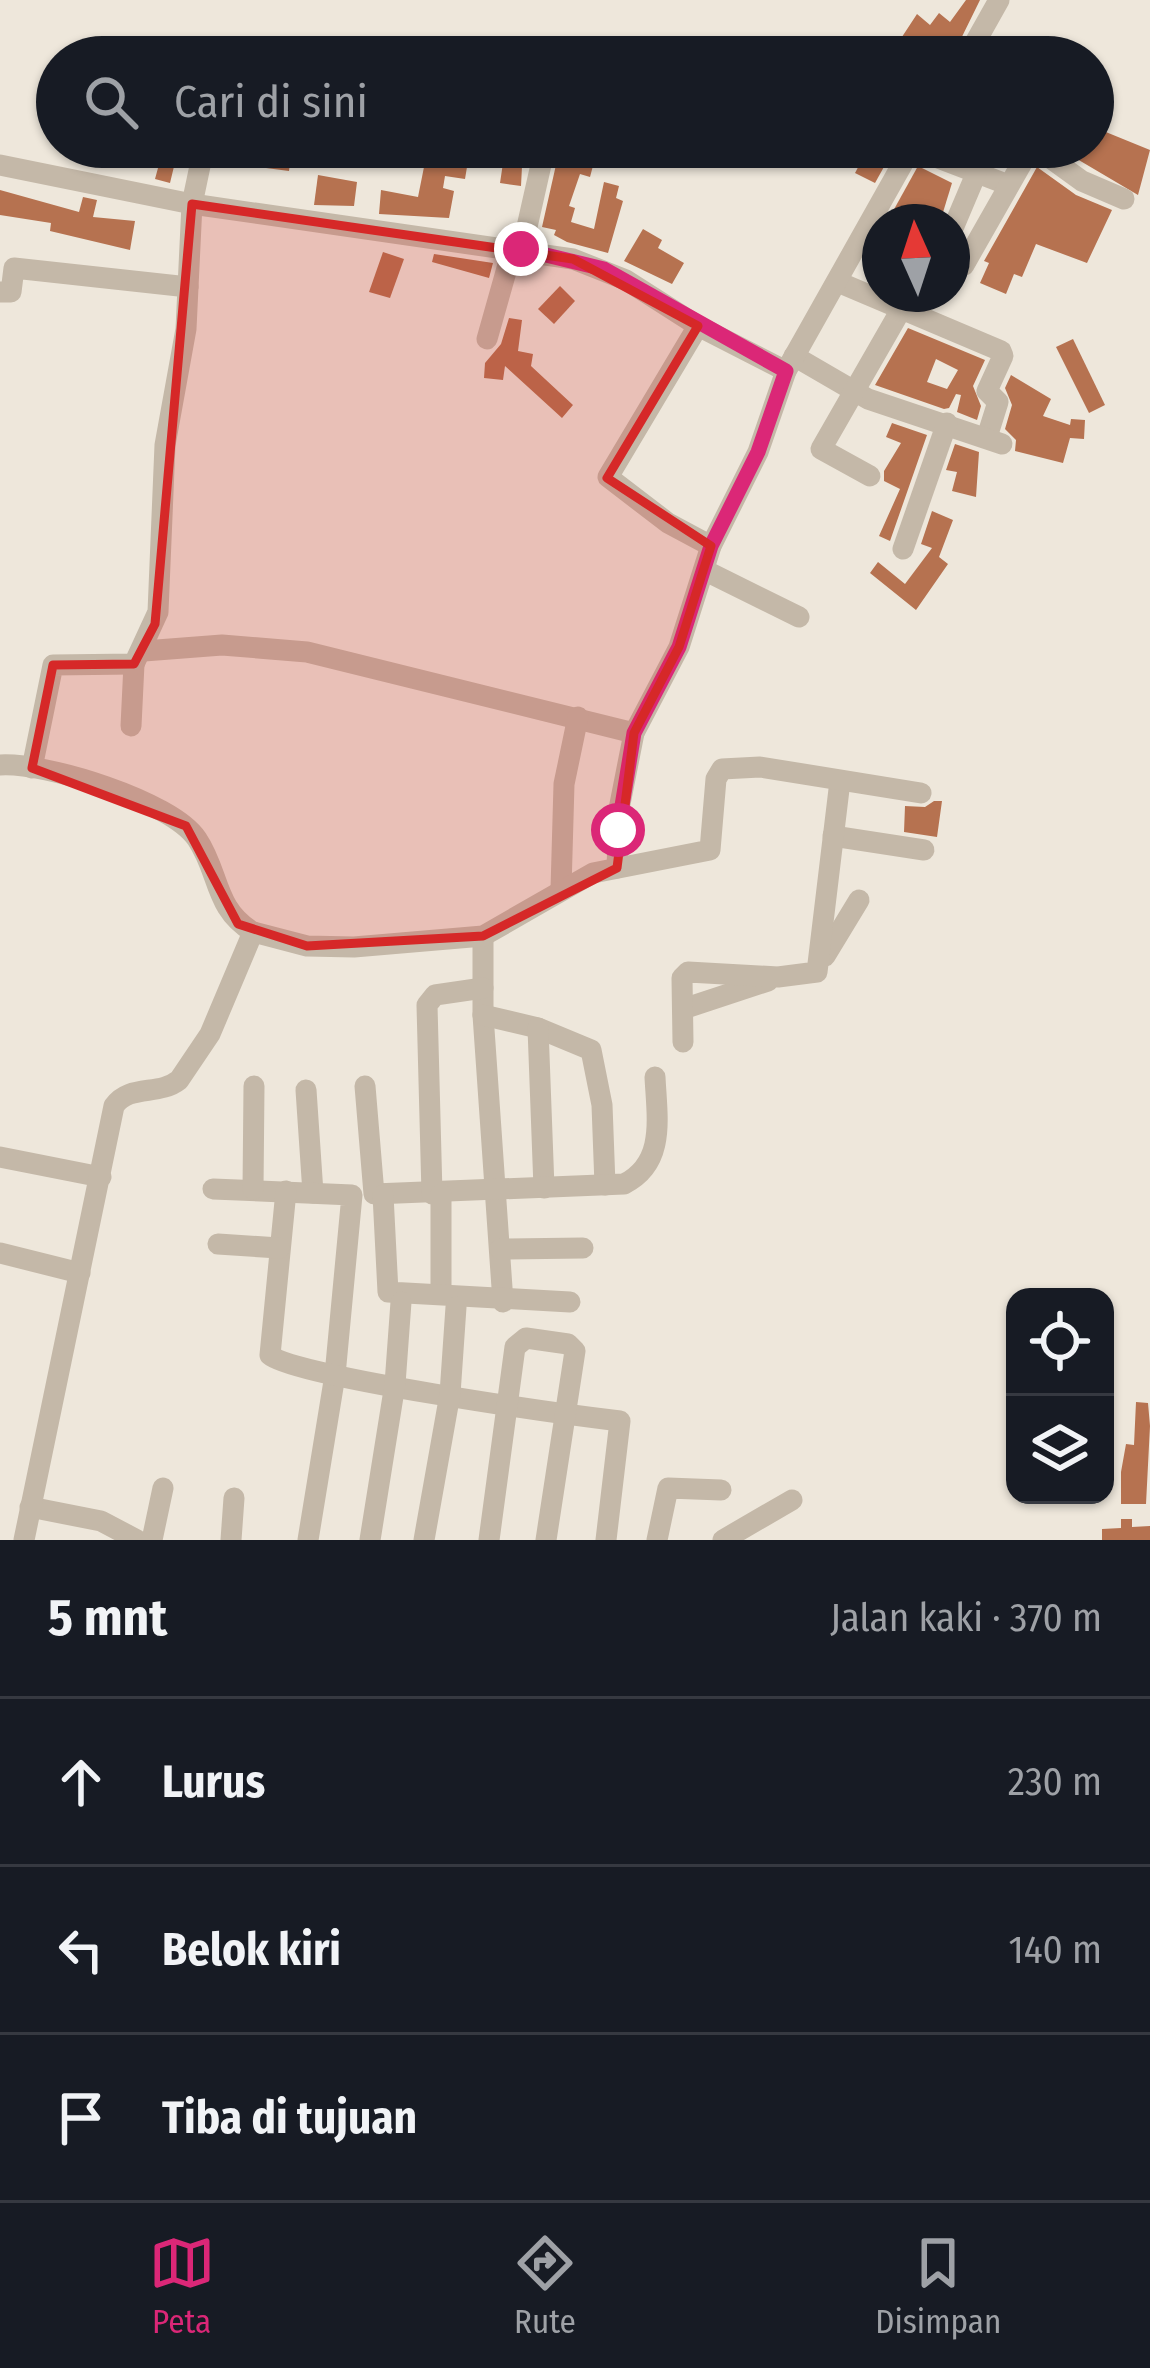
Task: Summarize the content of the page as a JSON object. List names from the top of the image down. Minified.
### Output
{"north":"top","page":{"search":"Cari di sini","heading":["5 mnt","Jalan kaki · 370 m"],"list":[["Lurus","230 m"],["Belok kiri","140 m"],"Tiba di tujuan"],"nav":["Peta","Rute","Disimpan"]}}
